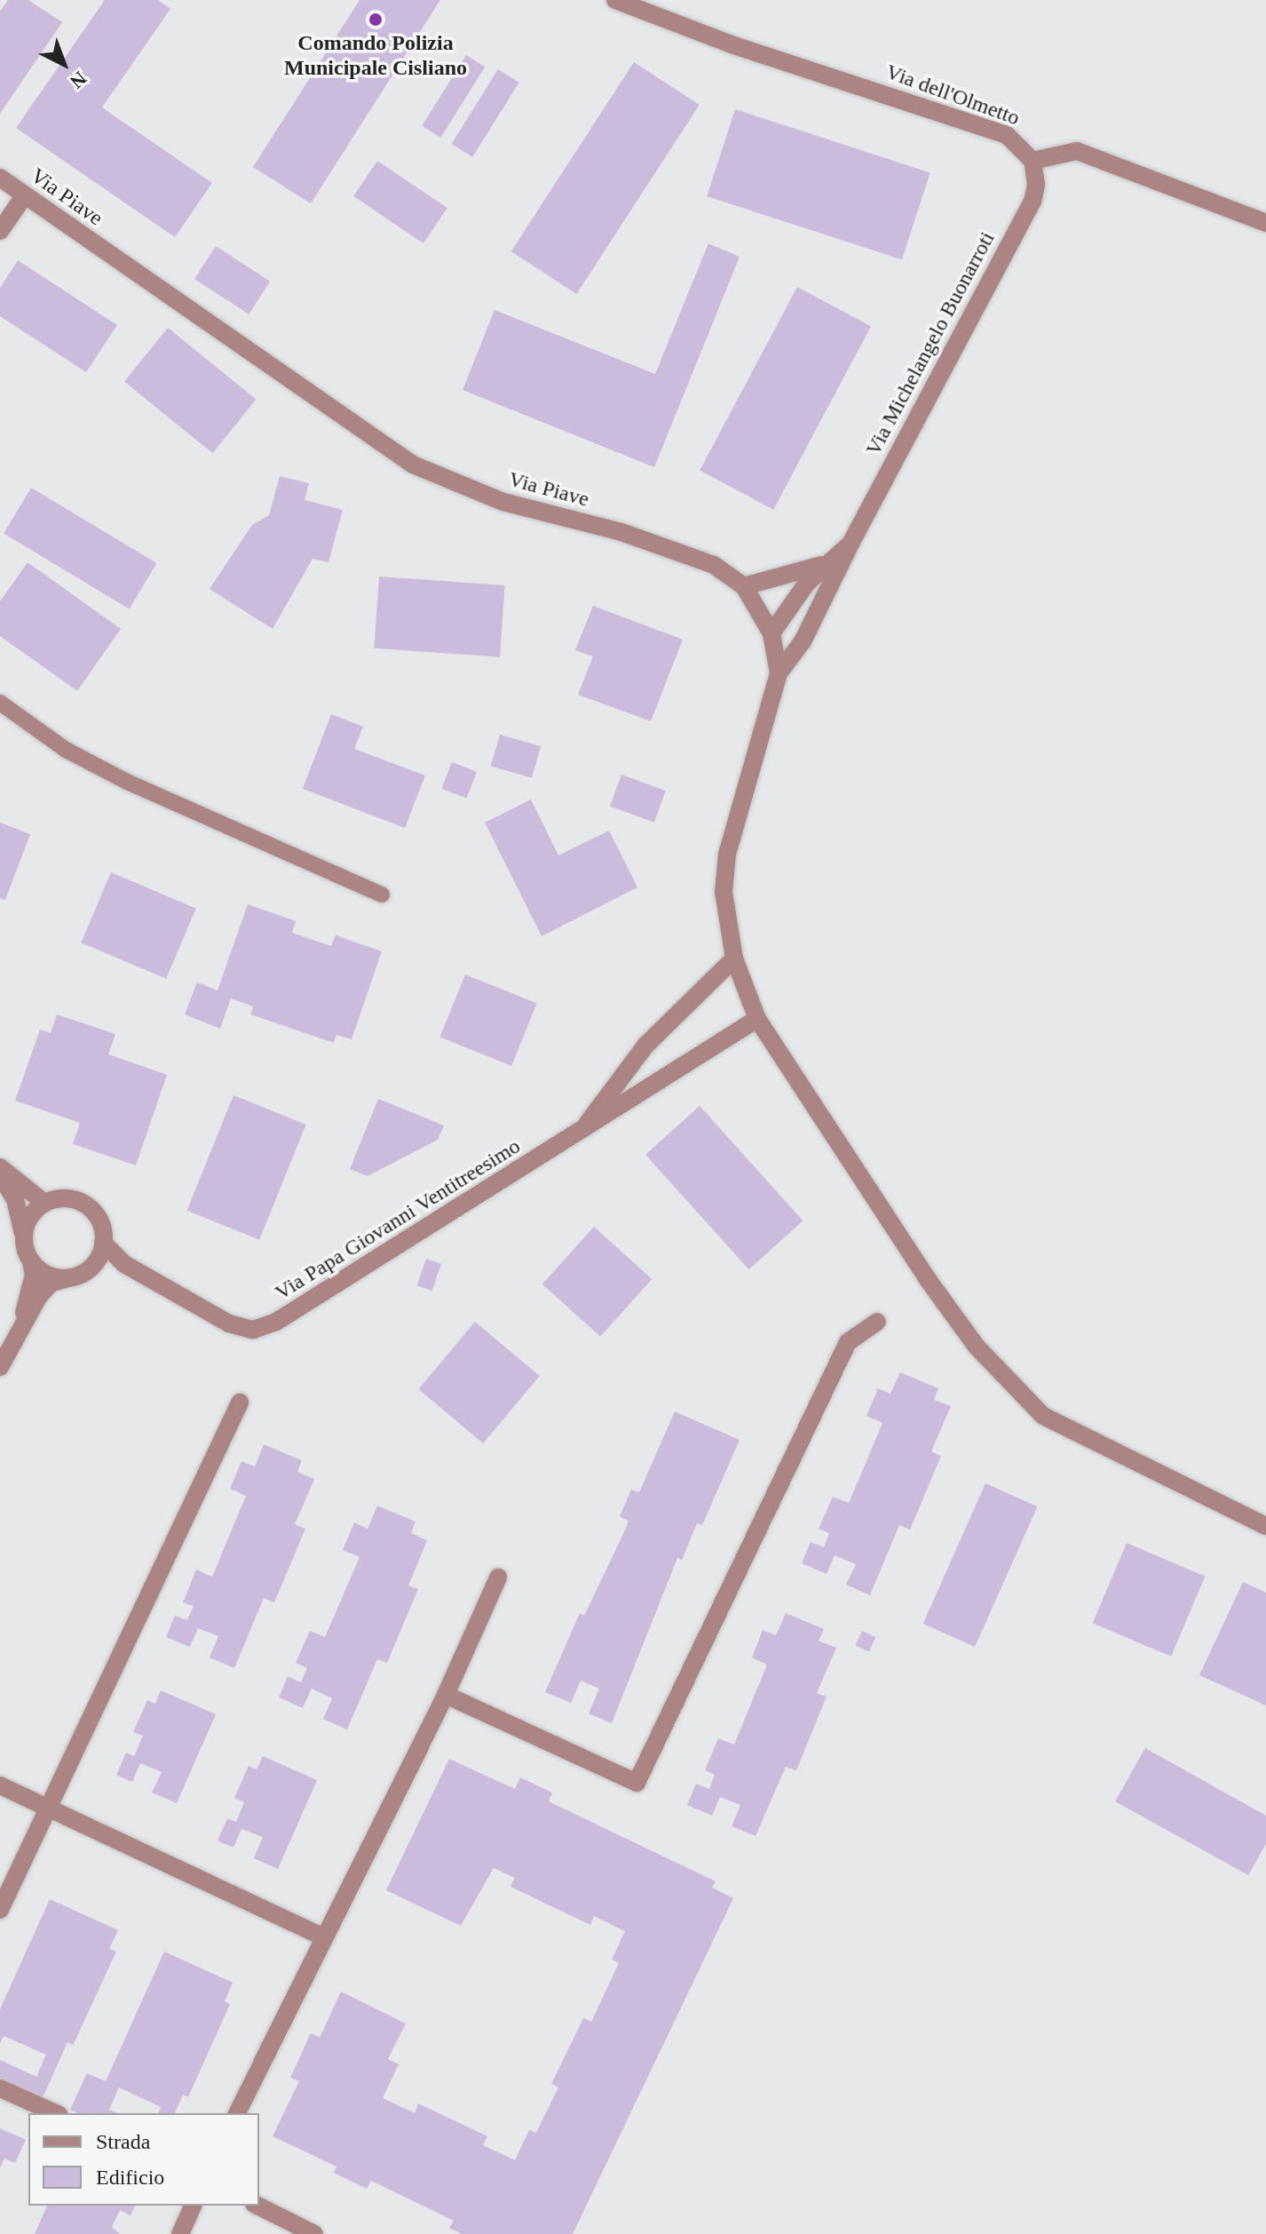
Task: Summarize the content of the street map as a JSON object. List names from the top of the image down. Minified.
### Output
{"streets":{"street":["Via dell'Olmetto","Via Piave","Via Michelangelo Buonarroti","Via Papa Giovanni Ventitreesimo"]},"crossings":[["Via dell'Olmetto","Via Michelangelo Buonarroti"],["Via Piave","Via Michelangelo Buonarroti"],["Via Piave","Via Papa Giovanni Ventitreesimo"]],"places":["Comando Polizia Municipale Cisliano"],"legend":["Strada","Edificio"],"north":"bottom right"}
